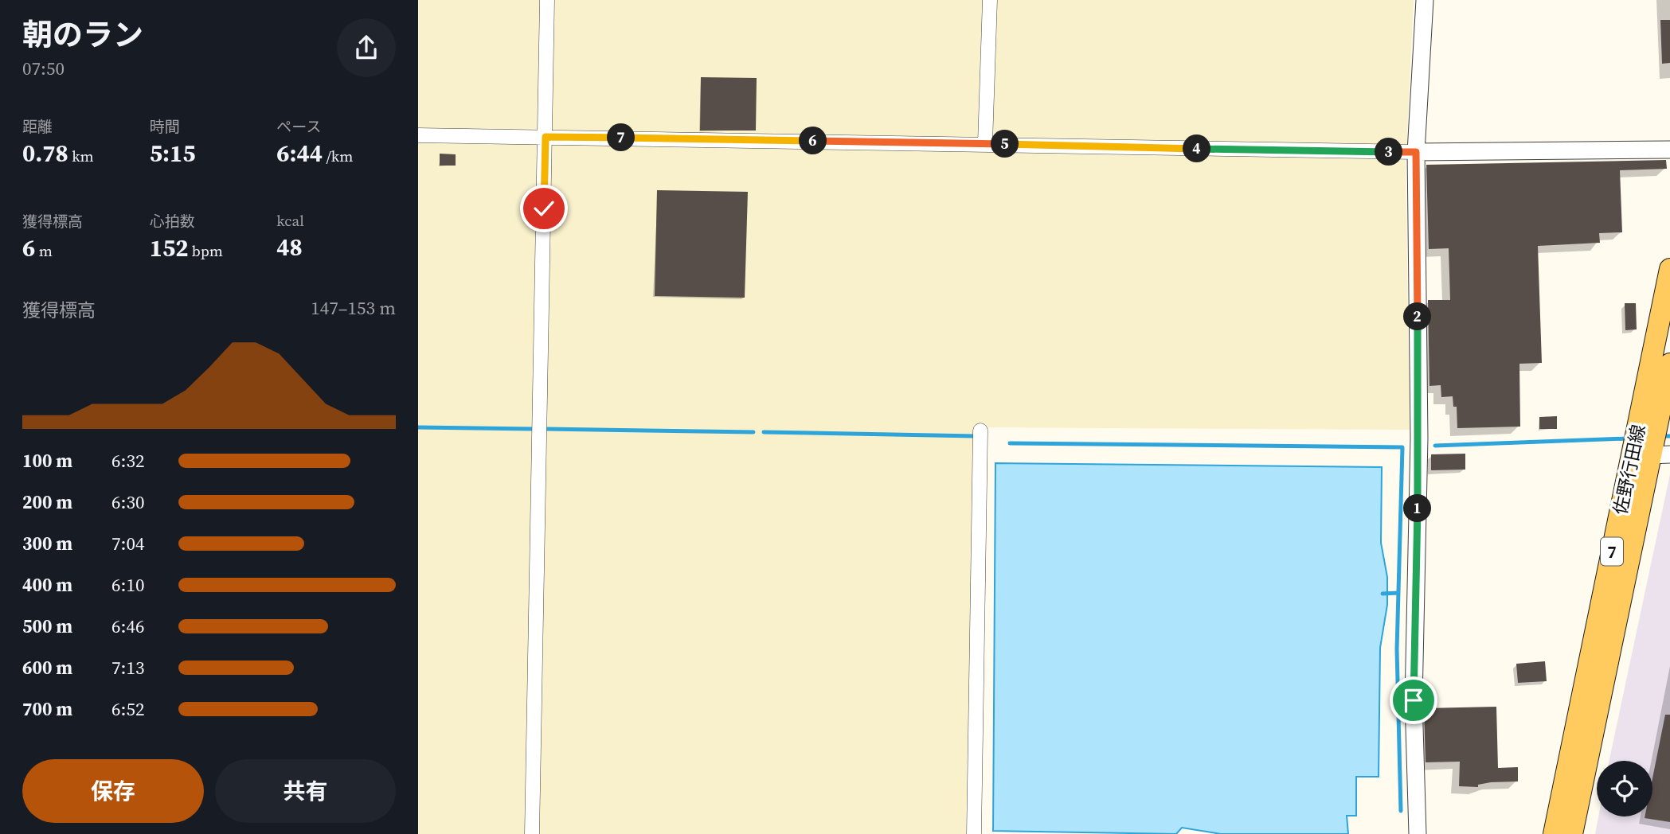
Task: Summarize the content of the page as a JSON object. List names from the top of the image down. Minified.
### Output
{"streets":{"main road":["佐野行田線","7"]},"page":{"heading":["朝のラン","07:50"],"stats":[["距離","0.78 km"],["時間","5:15"],["ペース","6:44 /km"],["獲得標高","6 m"],["心拍数","152 bpm"],["kcal","48"]],"pins":["7","6","5","4","3","2","1"],"chart":["獲得標高","147–153 m"],"list":[{"name":"100 m","note":"6:32"},{"name":"200 m","note":"6:30"},{"name":"300 m","note":"7:04"},{"name":"400 m","note":"6:10"},{"name":"500 m","note":"6:46"},{"name":"600 m","note":"7:13"},{"name":"700 m","note":"6:52"}],"buttons":["保存","共有"]}}
